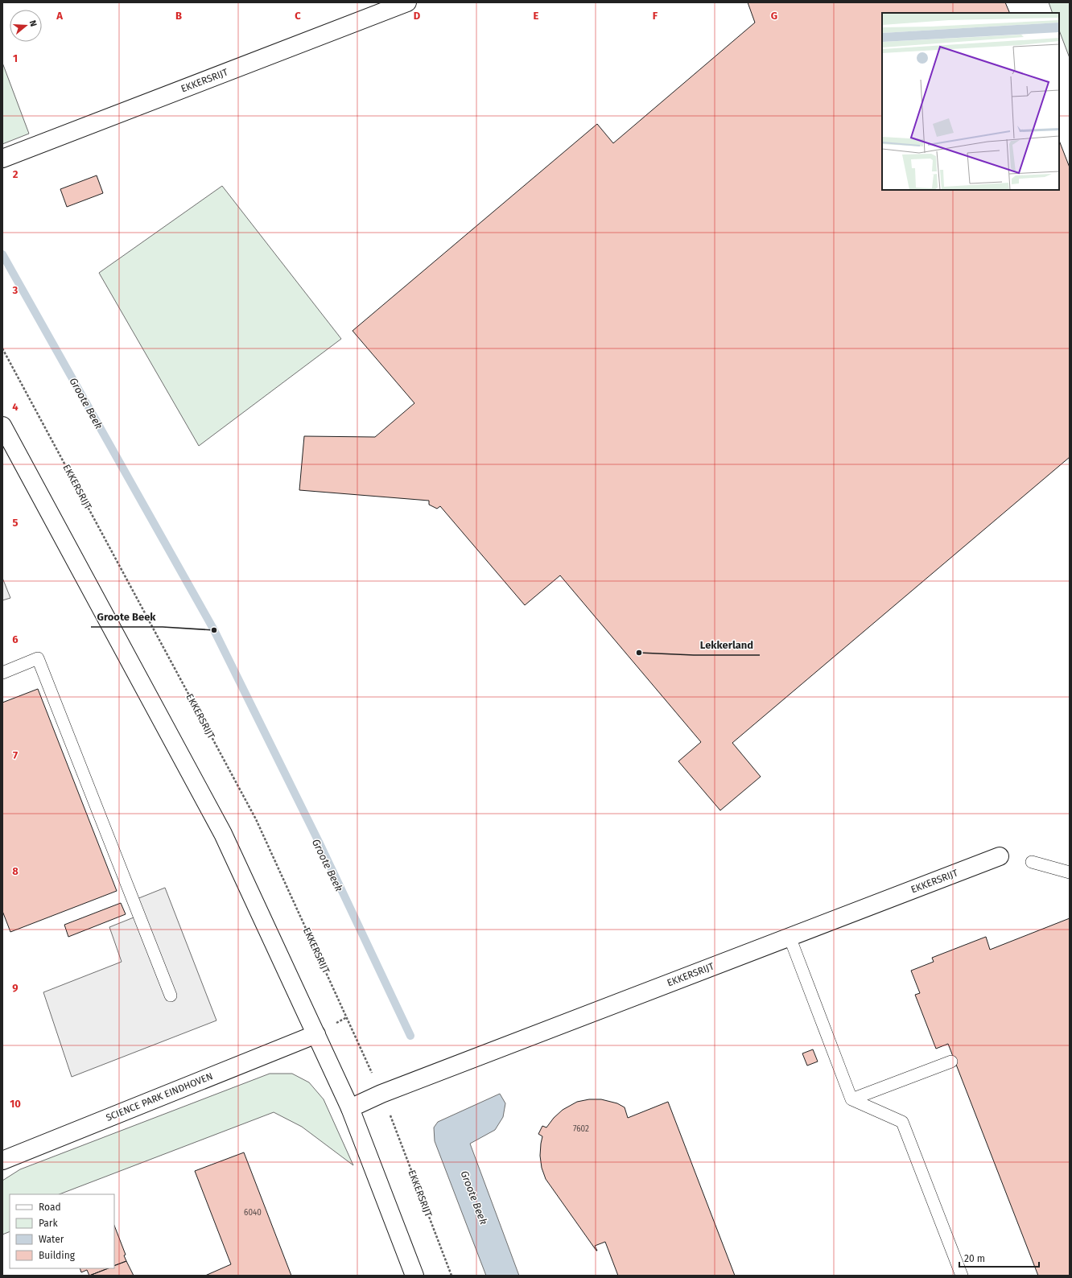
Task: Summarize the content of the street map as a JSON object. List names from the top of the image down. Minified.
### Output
{"streets":{"street":["EKKERSRIJT","SCIENCE PARK EINDHOVEN"]},"water":["Groote Beek"],"places":["Groote Beek","Lekkerland"],"house_numbers":["7602","6040"],"legend":["Road","Park","Water","Building"],"scale_bar":"20 m","north":"right","grid":{"columns":["A","B","C","D","E","F","G"],"rows":["1","2","3","4","5","6","7","8","9","10"]}}
